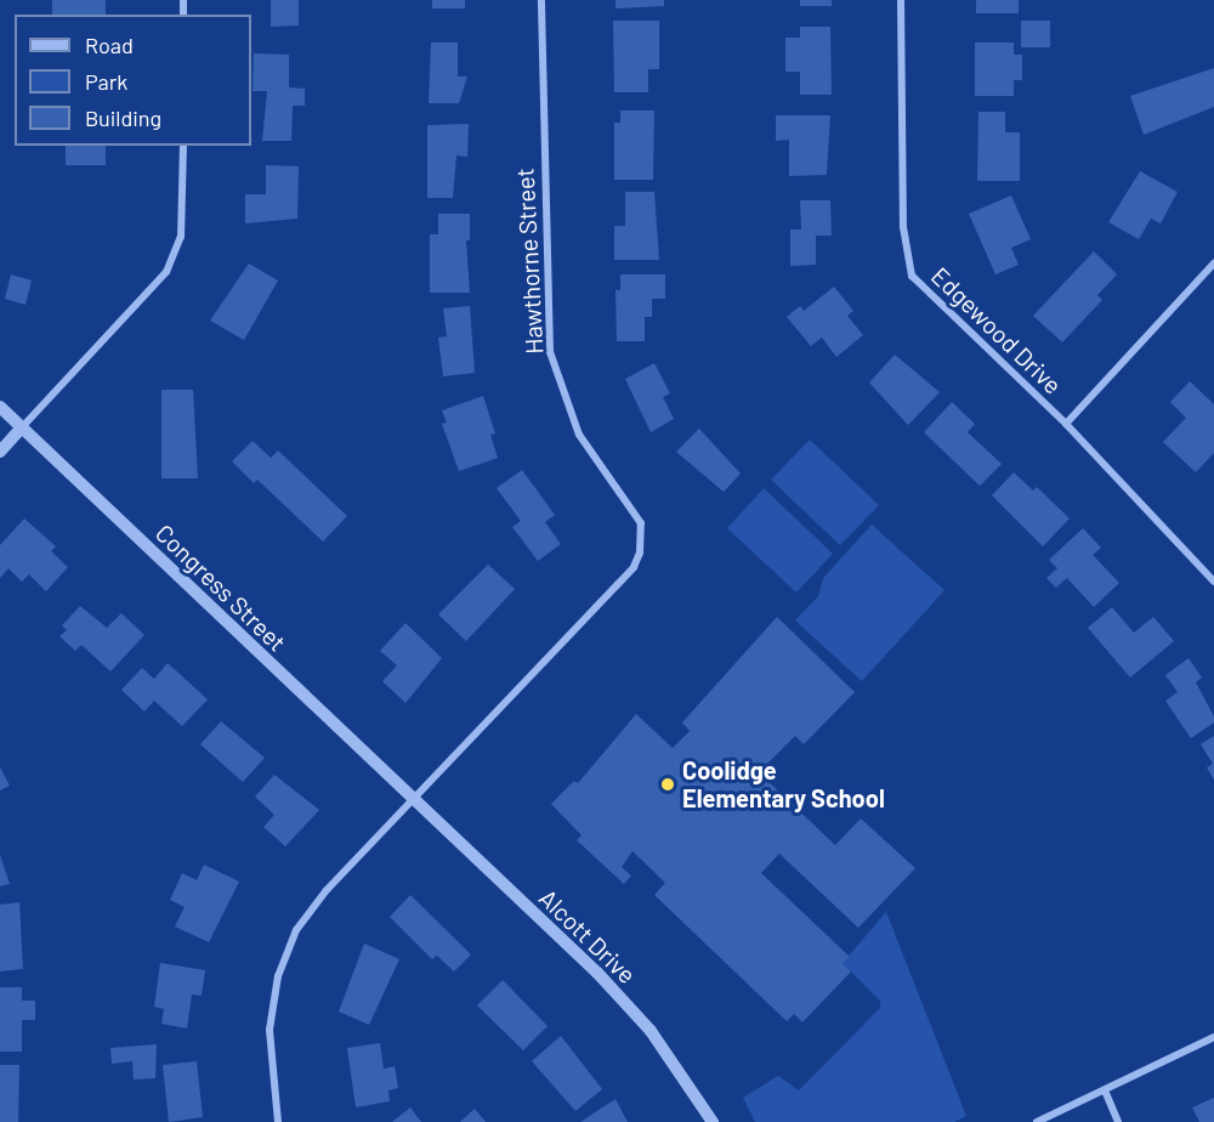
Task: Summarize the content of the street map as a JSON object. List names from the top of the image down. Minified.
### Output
{"streets":{"street":["Hawthorne Street","Edgewood Drive","Congress Street","Alcott Drive"]},"crossings":[["Hawthorne Street","Congress Street"],["Hawthorne Street","Alcott Drive"],["Congress Street","Alcott Drive"]],"places":["Coolidge Elementary School"],"legend":["Road","Park","Building"]}
